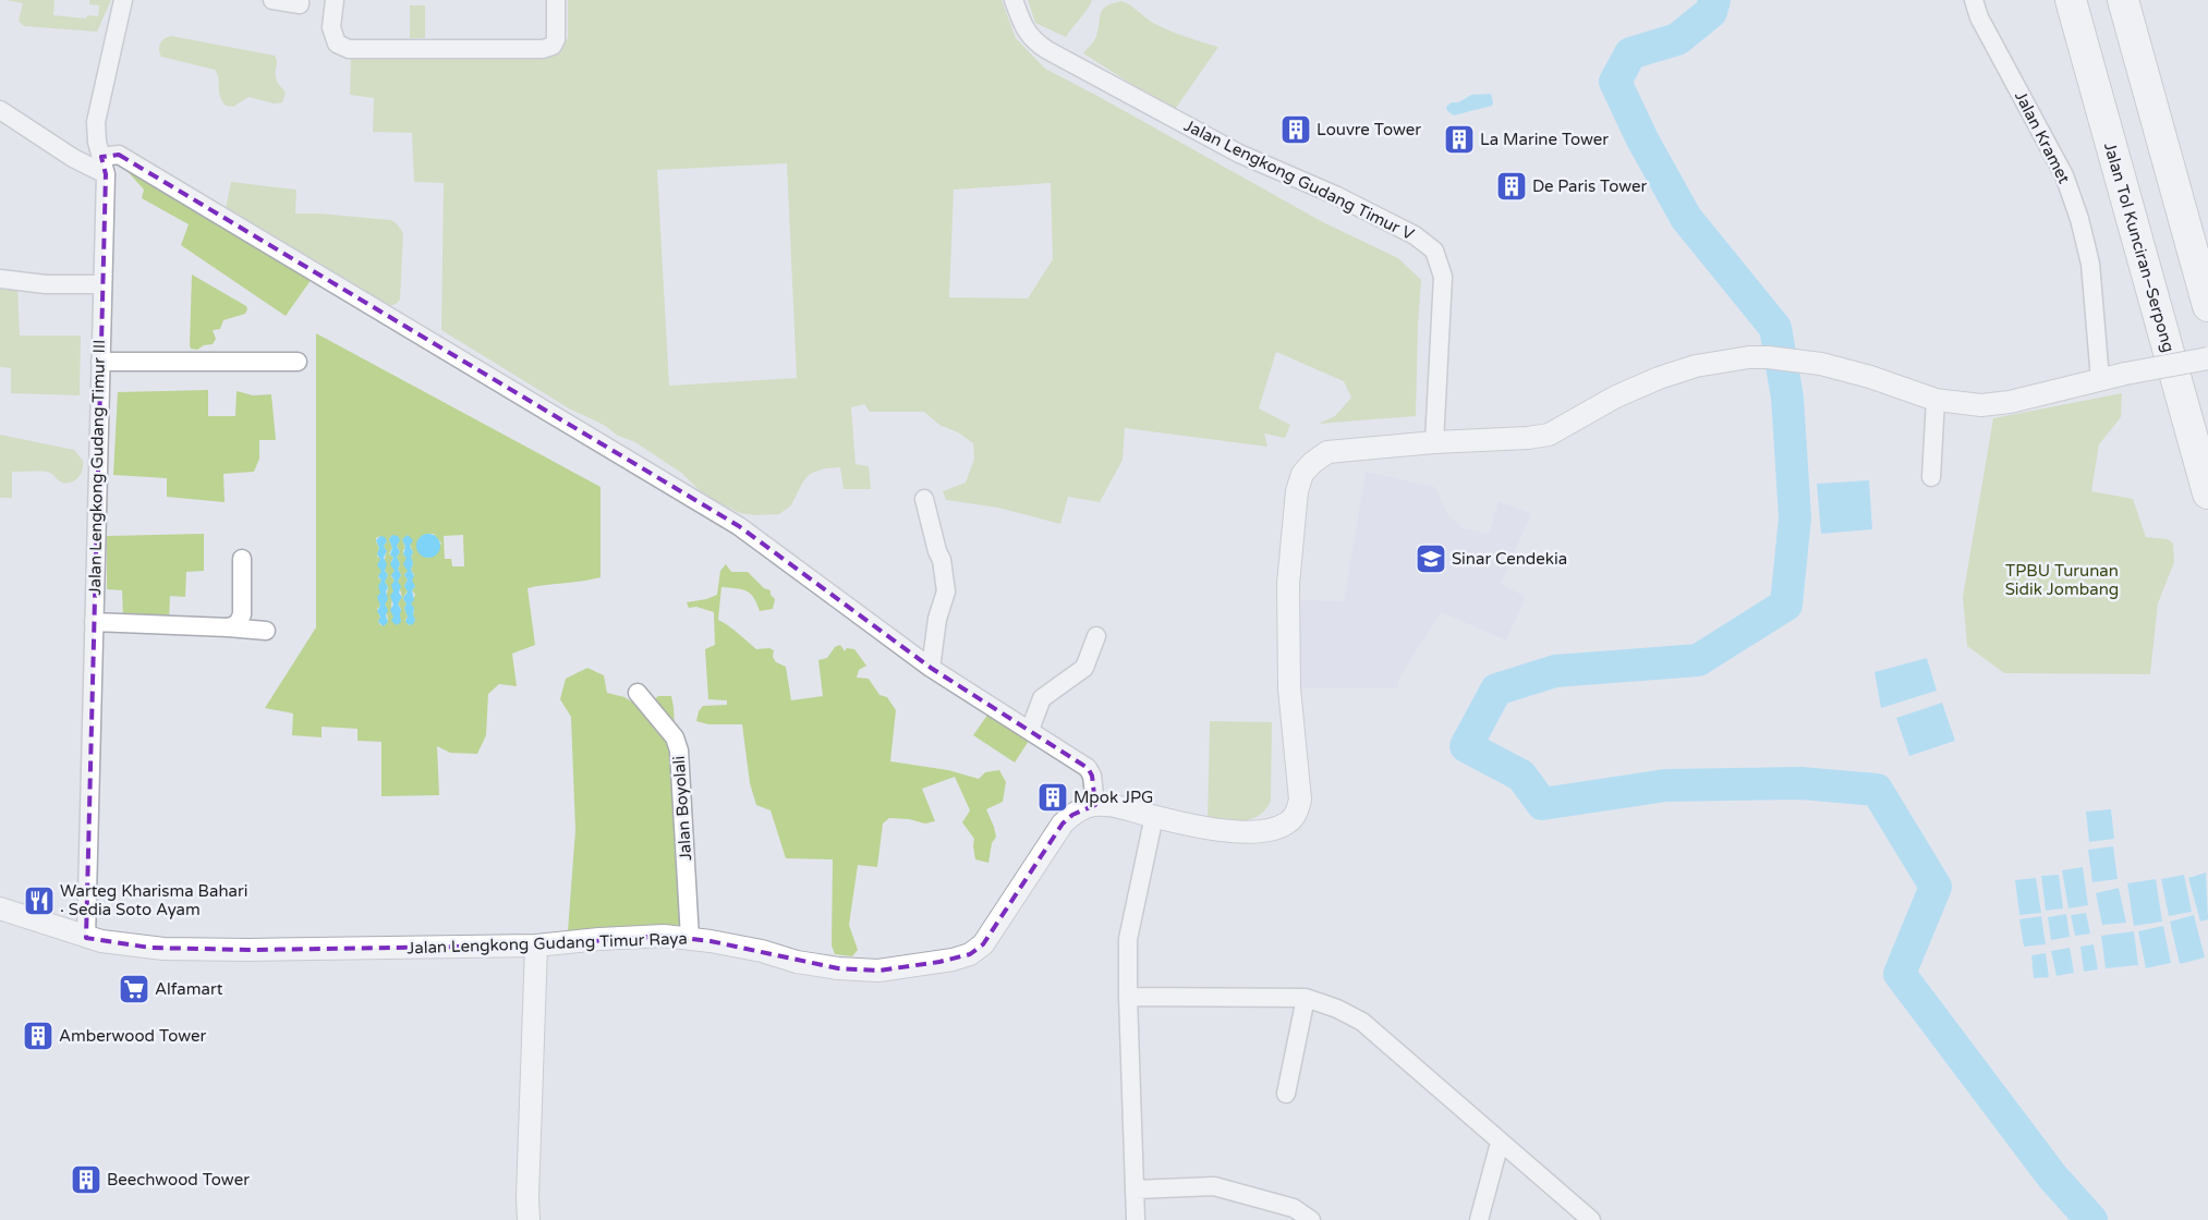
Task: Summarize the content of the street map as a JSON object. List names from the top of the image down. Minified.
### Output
{"streets":{"highway":["Jalan Tol Kunciran–Serpong"],"street":["Jalan Kramet","Jalan Lengkong Gudang Timur V","Jalan Lengkong Gudang Timur III","Jalan Boyolali","Jalan Lengkong Gudang Timur Raya"]},"crossings":[["Jalan Kramet","Jalan Lengkong Gudang Timur Raya"],["Jalan Lengkong Gudang Timur V","Jalan Lengkong Gudang Timur Raya"],["Jalan Lengkong Gudang Timur III","Jalan Lengkong Gudang Timur Raya"],["Jalan Boyolali","Jalan Lengkong Gudang Timur Raya"]],"parks":["TPBU Turunan Sidik Jombang"],"places":{"building":["Louvre Tower","La Marine Tower","De Paris Tower","Mpok JPG","Amberwood Tower","Beechwood Tower"],"school or university":["Sinar Cendekia"],"restaurant":["Warteg Kharisma Bahari · Sedia Soto Ayam"],"supermarket":["Alfamart"]}}
